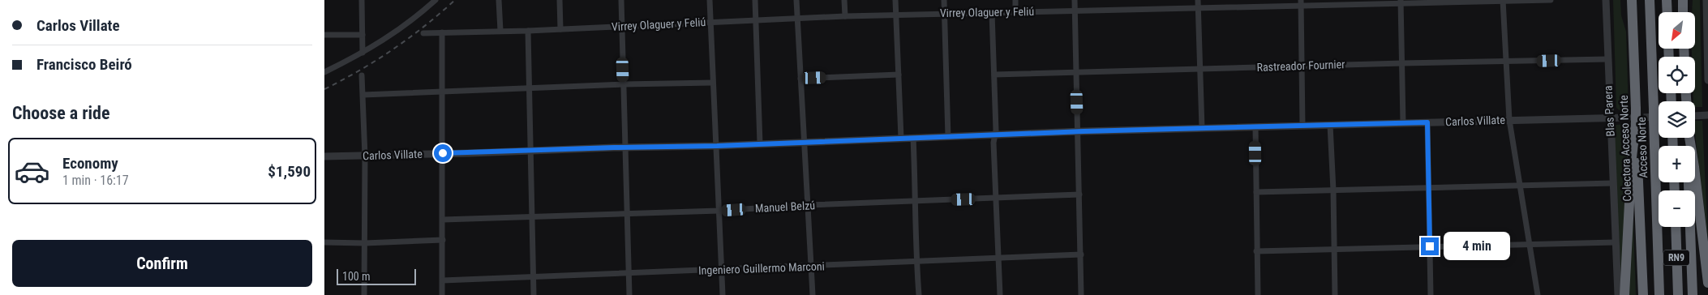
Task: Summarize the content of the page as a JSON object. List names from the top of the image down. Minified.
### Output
{"streets":{"highway":["Acceso Norte","Colectora Acceso Norte","RN9"],"street":["Virrey Olaguer y Feliú","Rastreador Fournier","Blas Parera","Carlos Villate","Manuel Belzú","Ingeniero Guillermo Marconi"]},"crossings":[["Rastreador Fournier","Blas Parera"],["Blas Parera","Carlos Villate"],["Carlos Villate","Colectora Acceso Norte"]],"scale_bar":"100 m","north":"bottom left","page":{"banner":["Carlos Villate","Francisco Beiró"],"map_buttons":["+","−"],"heading":"Choose a ride","list":[{"name":"Economy","note":"1 min · 16:17","value":"$1,590"}],"buttons":"Confirm","bubble":"4 min","scale":"100 m"}}
